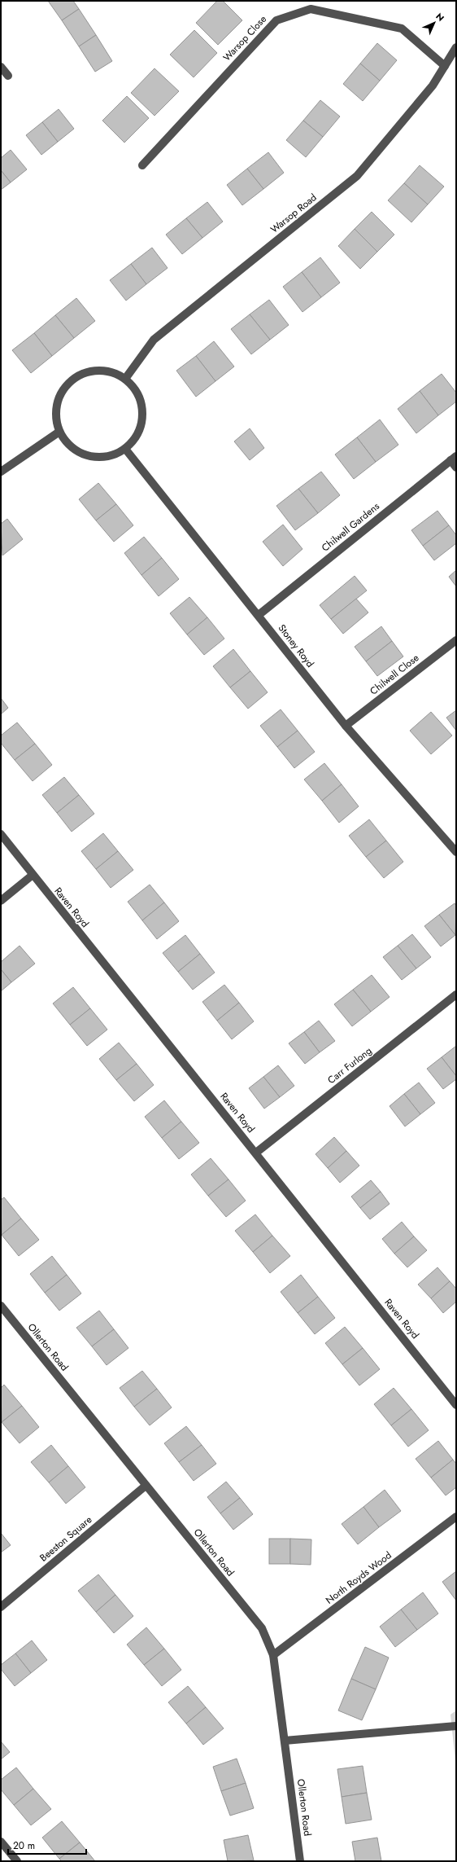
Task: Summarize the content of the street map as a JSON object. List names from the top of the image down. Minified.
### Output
{"streets":{"street":["Warsop Close","Warsop Road","Chilwell Gardens","Stoney Royd","Chilwell Close","Raven Royd","Carr Furlong","Ollerton Road","Beeston Square","North Royds Wood"]},"crossings":[["Warsop Close","Warsop Road"],["Warsop Road","Stoney Royd"],["Chilwell Gardens","Stoney Royd"],["Stoney Royd","Chilwell Close"],["Raven Royd","Carr Furlong"],["Ollerton Road","Beeston Square"],["Ollerton Road","North Royds Wood"]],"scale_bar":"20 m","north":"top right"}
